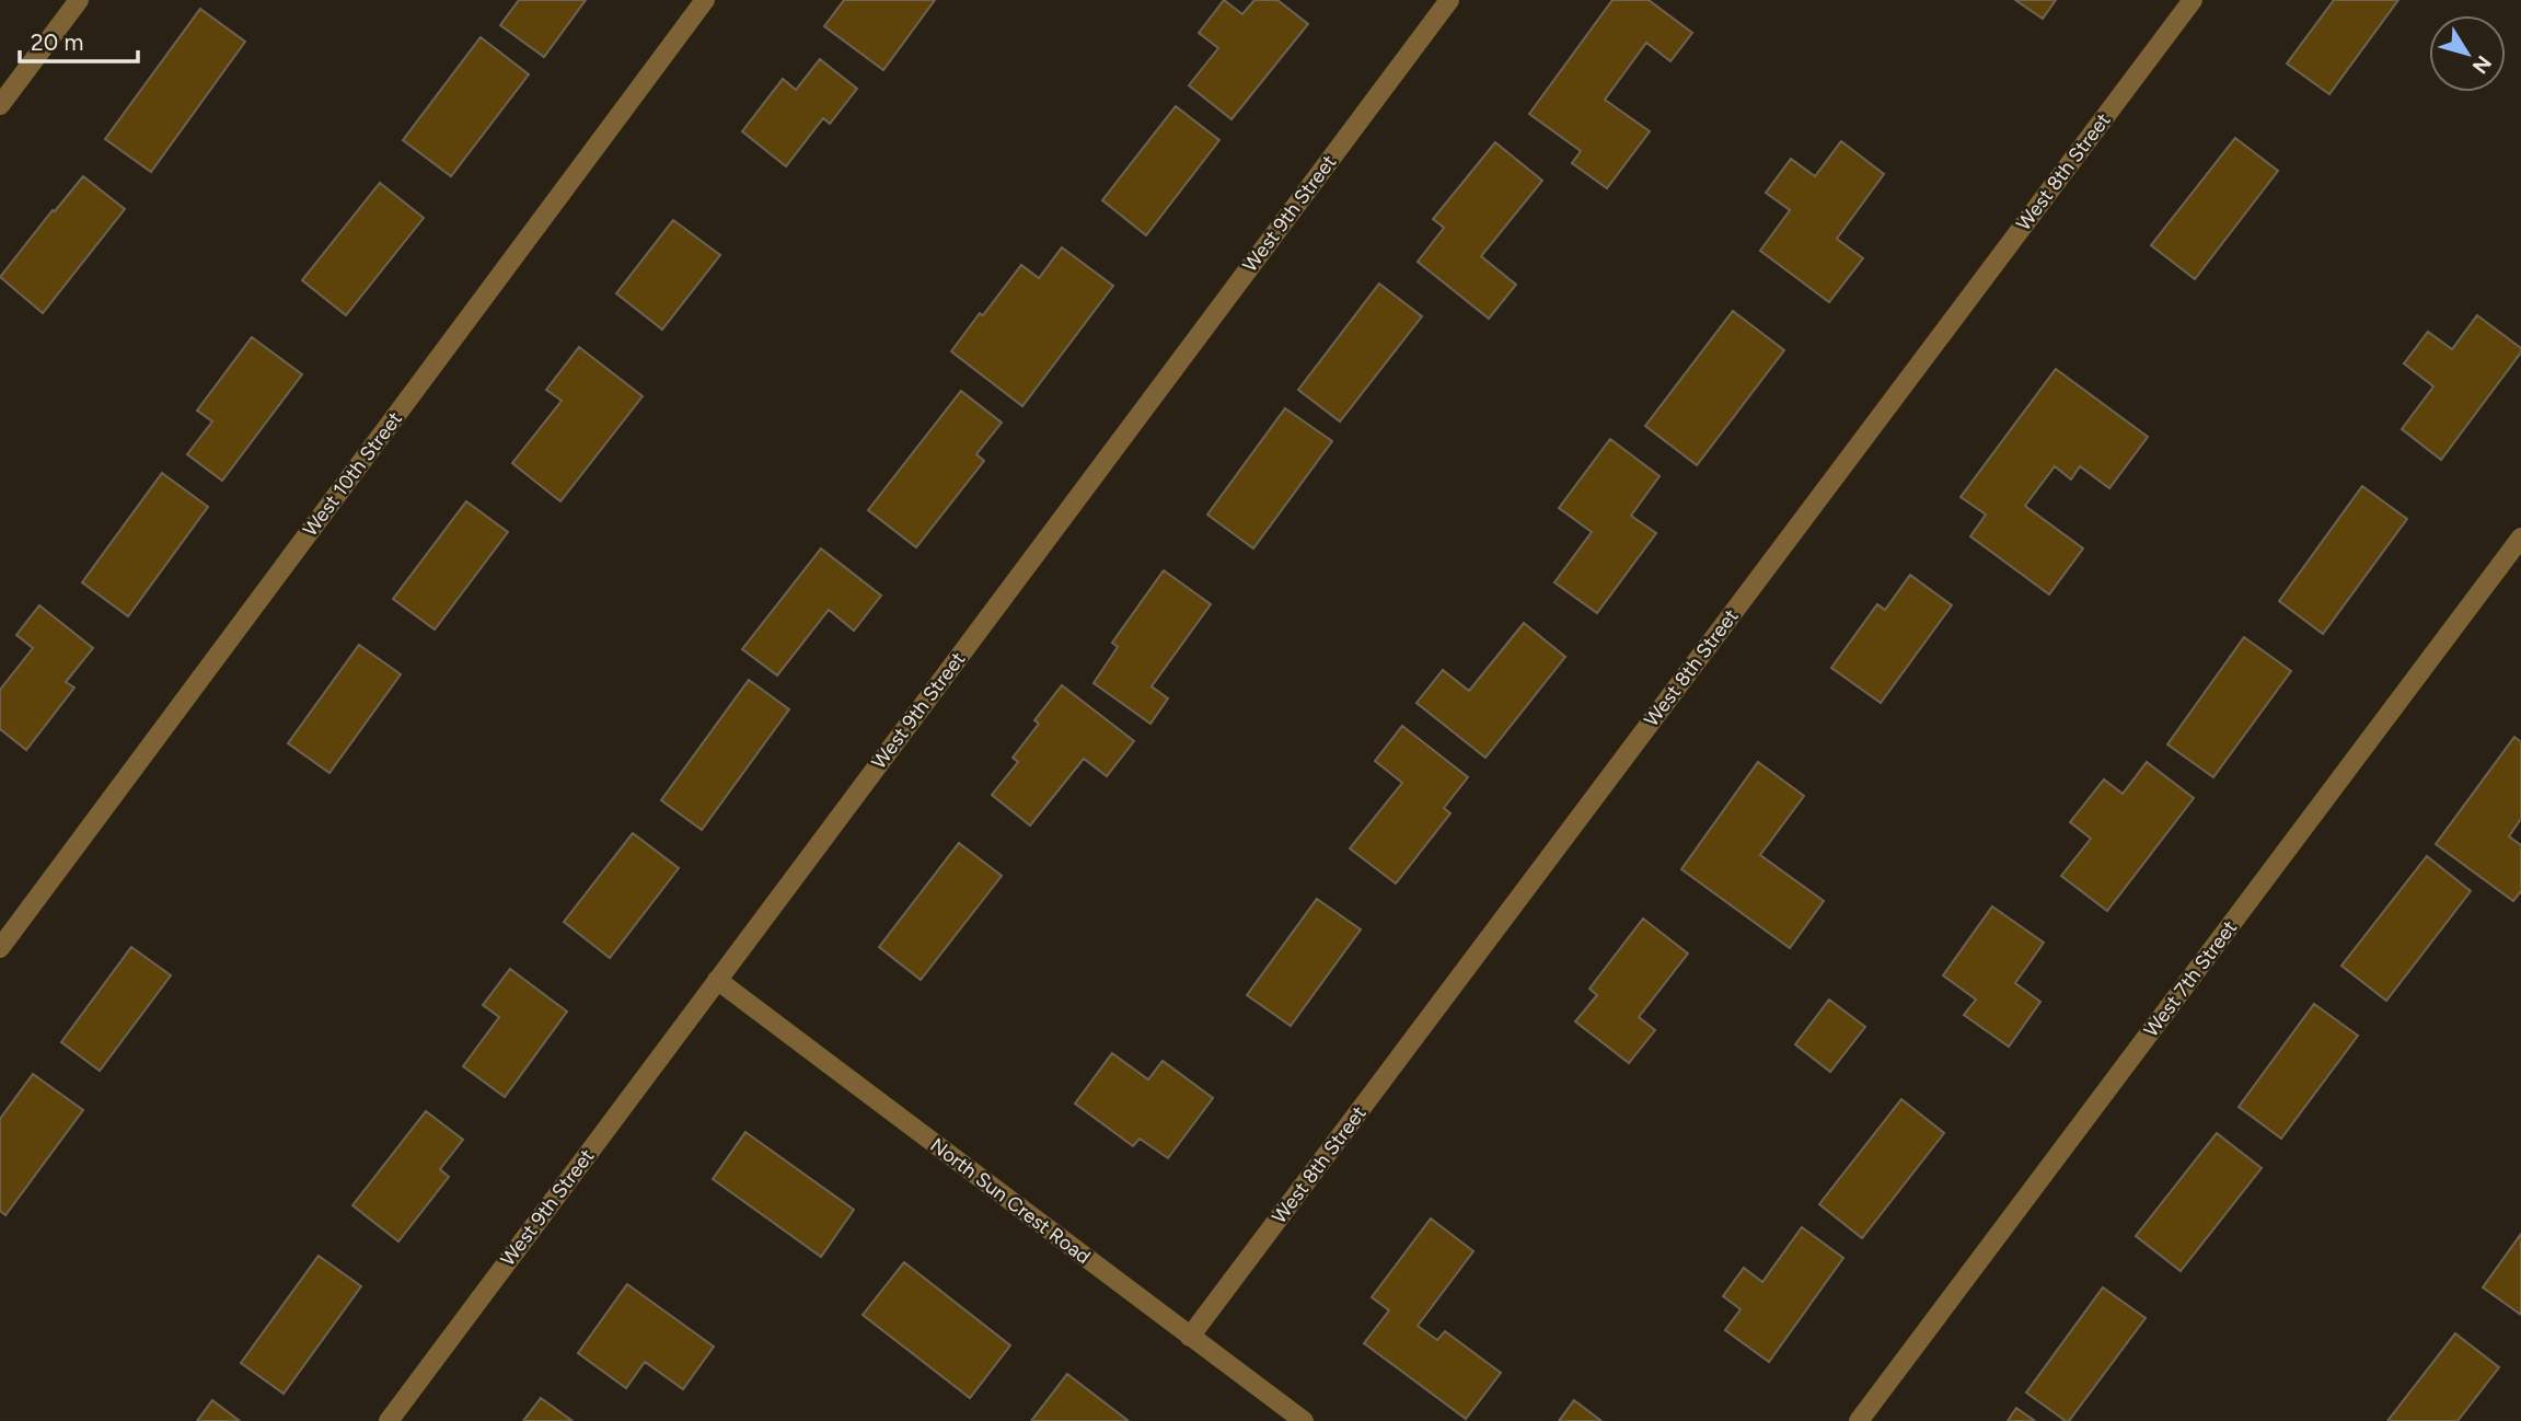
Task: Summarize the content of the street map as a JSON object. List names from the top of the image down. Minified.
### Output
{"streets":{"street":["West 8th Street","West 9th Street","West 10th Street","West 7th Street","North Sun Crest Road"]},"crossings":[["West 8th Street","North Sun Crest Road"],["West 9th Street","North Sun Crest Road"]],"scale_bar":"20 m","north":"bottom right"}
